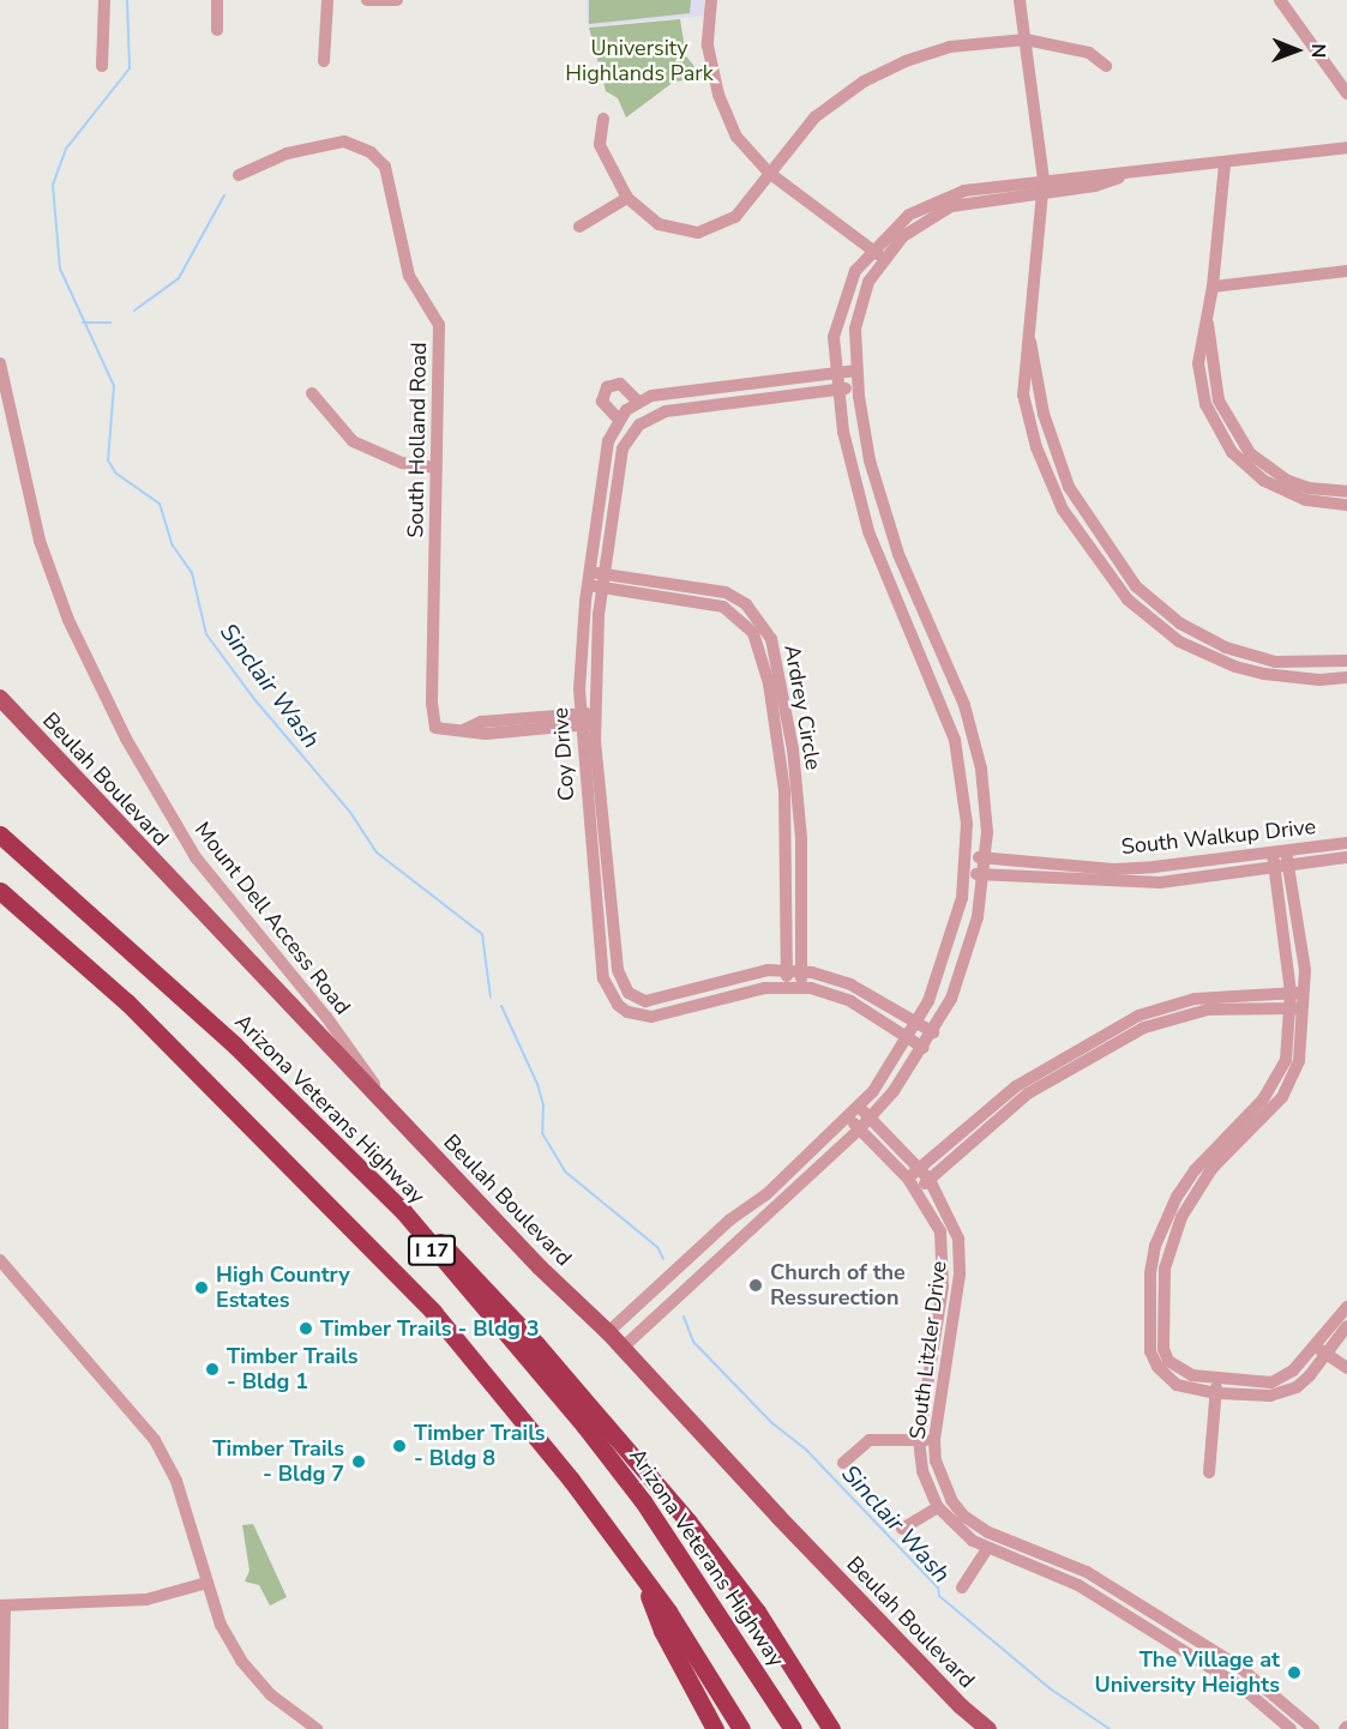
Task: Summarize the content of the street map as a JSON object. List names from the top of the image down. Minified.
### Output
{"streets":{"highway":["Arizona Veterans Highway","I 17"],"main road":["Beulah Boulevard"],"street":["South Holland Road","Ardrey Circle","Coy Drive","South Walkup Drive","Mount Dell Access Road","South Litzler Drive"]},"crossings":[["South Holland Road","Coy Drive"],["Ardrey Circle","Coy Drive"],["Beulah Boulevard","Mount Dell Access Road"]],"water":["Sinclair Wash"],"parks":["University Highlands Park"],"places":["Church of the Ressurection","High Country Estates","Timber Trails - Bldg 3","Timber Trails - Bldg 1","Timber Trails - Bldg 8","Timber Trails - Bldg 7","The Village at University Heights"],"north":"right"}
